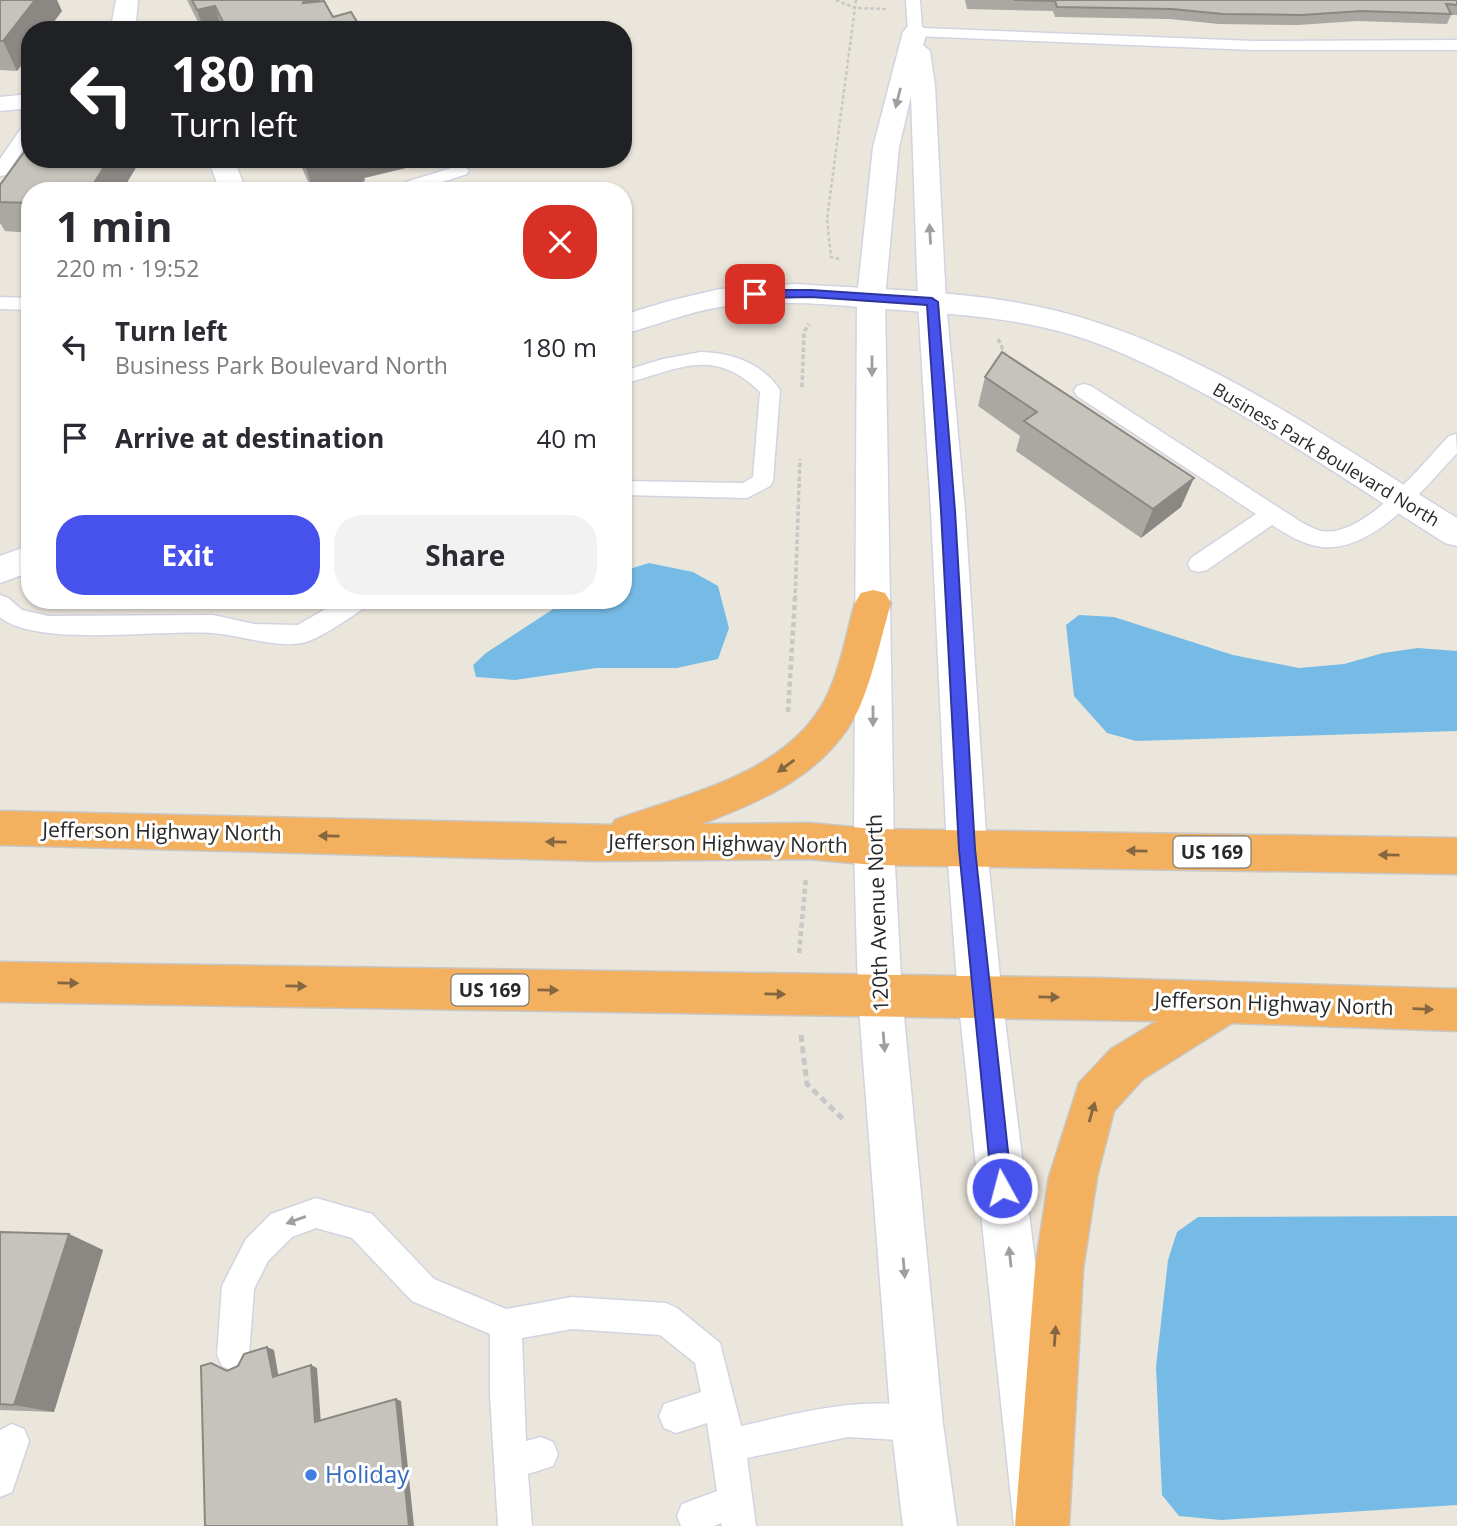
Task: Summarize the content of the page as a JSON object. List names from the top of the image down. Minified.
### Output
{"streets":{"highway":["Jefferson Highway North","US 169"],"street":["Business Park Boulevard North","120th Avenue North"]},"crossings":[["Business Park Boulevard North","120th Avenue North"],["Jefferson Highway North","120th Avenue North"]],"places":["Holiday"],"page":{"turn":["180 m","Turn left"],"heading":["1 min","220 m · 19:52"],"list":[{"name":"Turn left","note":"Business Park Boulevard North","value":"180 m"},{"name":"Arrive at destination","value":"40 m"}],"buttons":["Exit","Share"]}}
